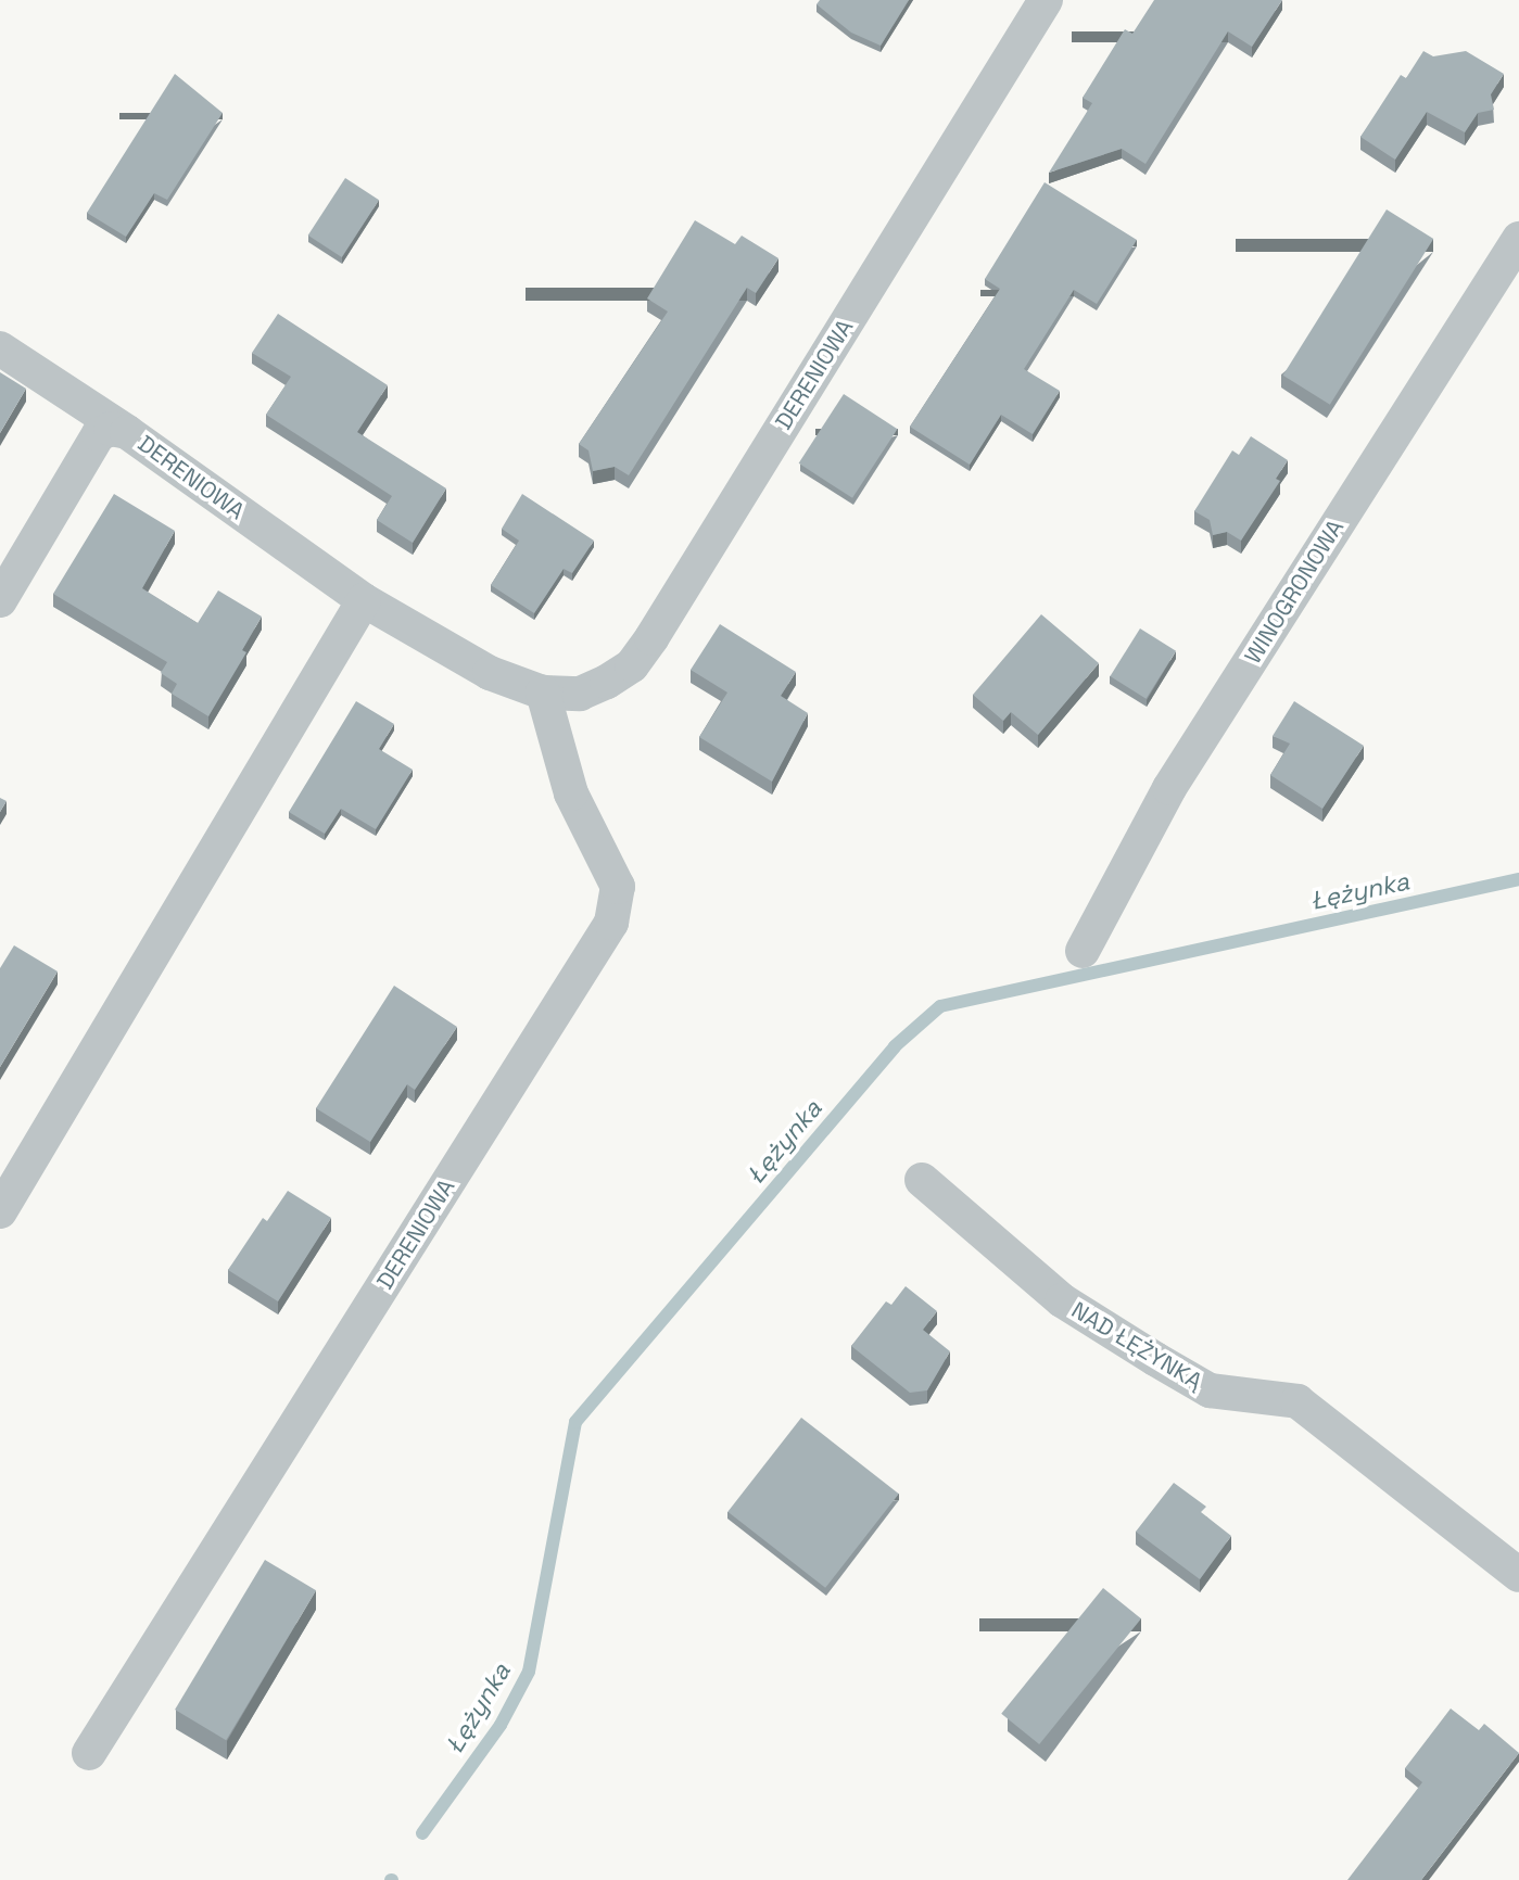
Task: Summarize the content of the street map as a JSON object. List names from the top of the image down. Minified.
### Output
{"streets":{"street":["DERENIOWA","WINOGRONOWA","NAD ŁĘŻYNKĄ"]},"water":["Łężynka"]}
